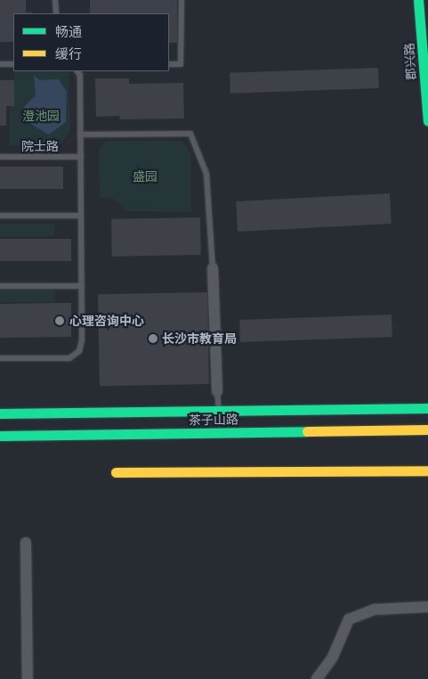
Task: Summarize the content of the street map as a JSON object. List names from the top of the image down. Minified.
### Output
{"streets":{"main road":["郡兴路","茶子山路"],"lane":["院士路"]},"parks":["澄池园","盛园"],"places":["心理咨询中心","长沙市教育局"],"legend":["畅通","缓行"]}
